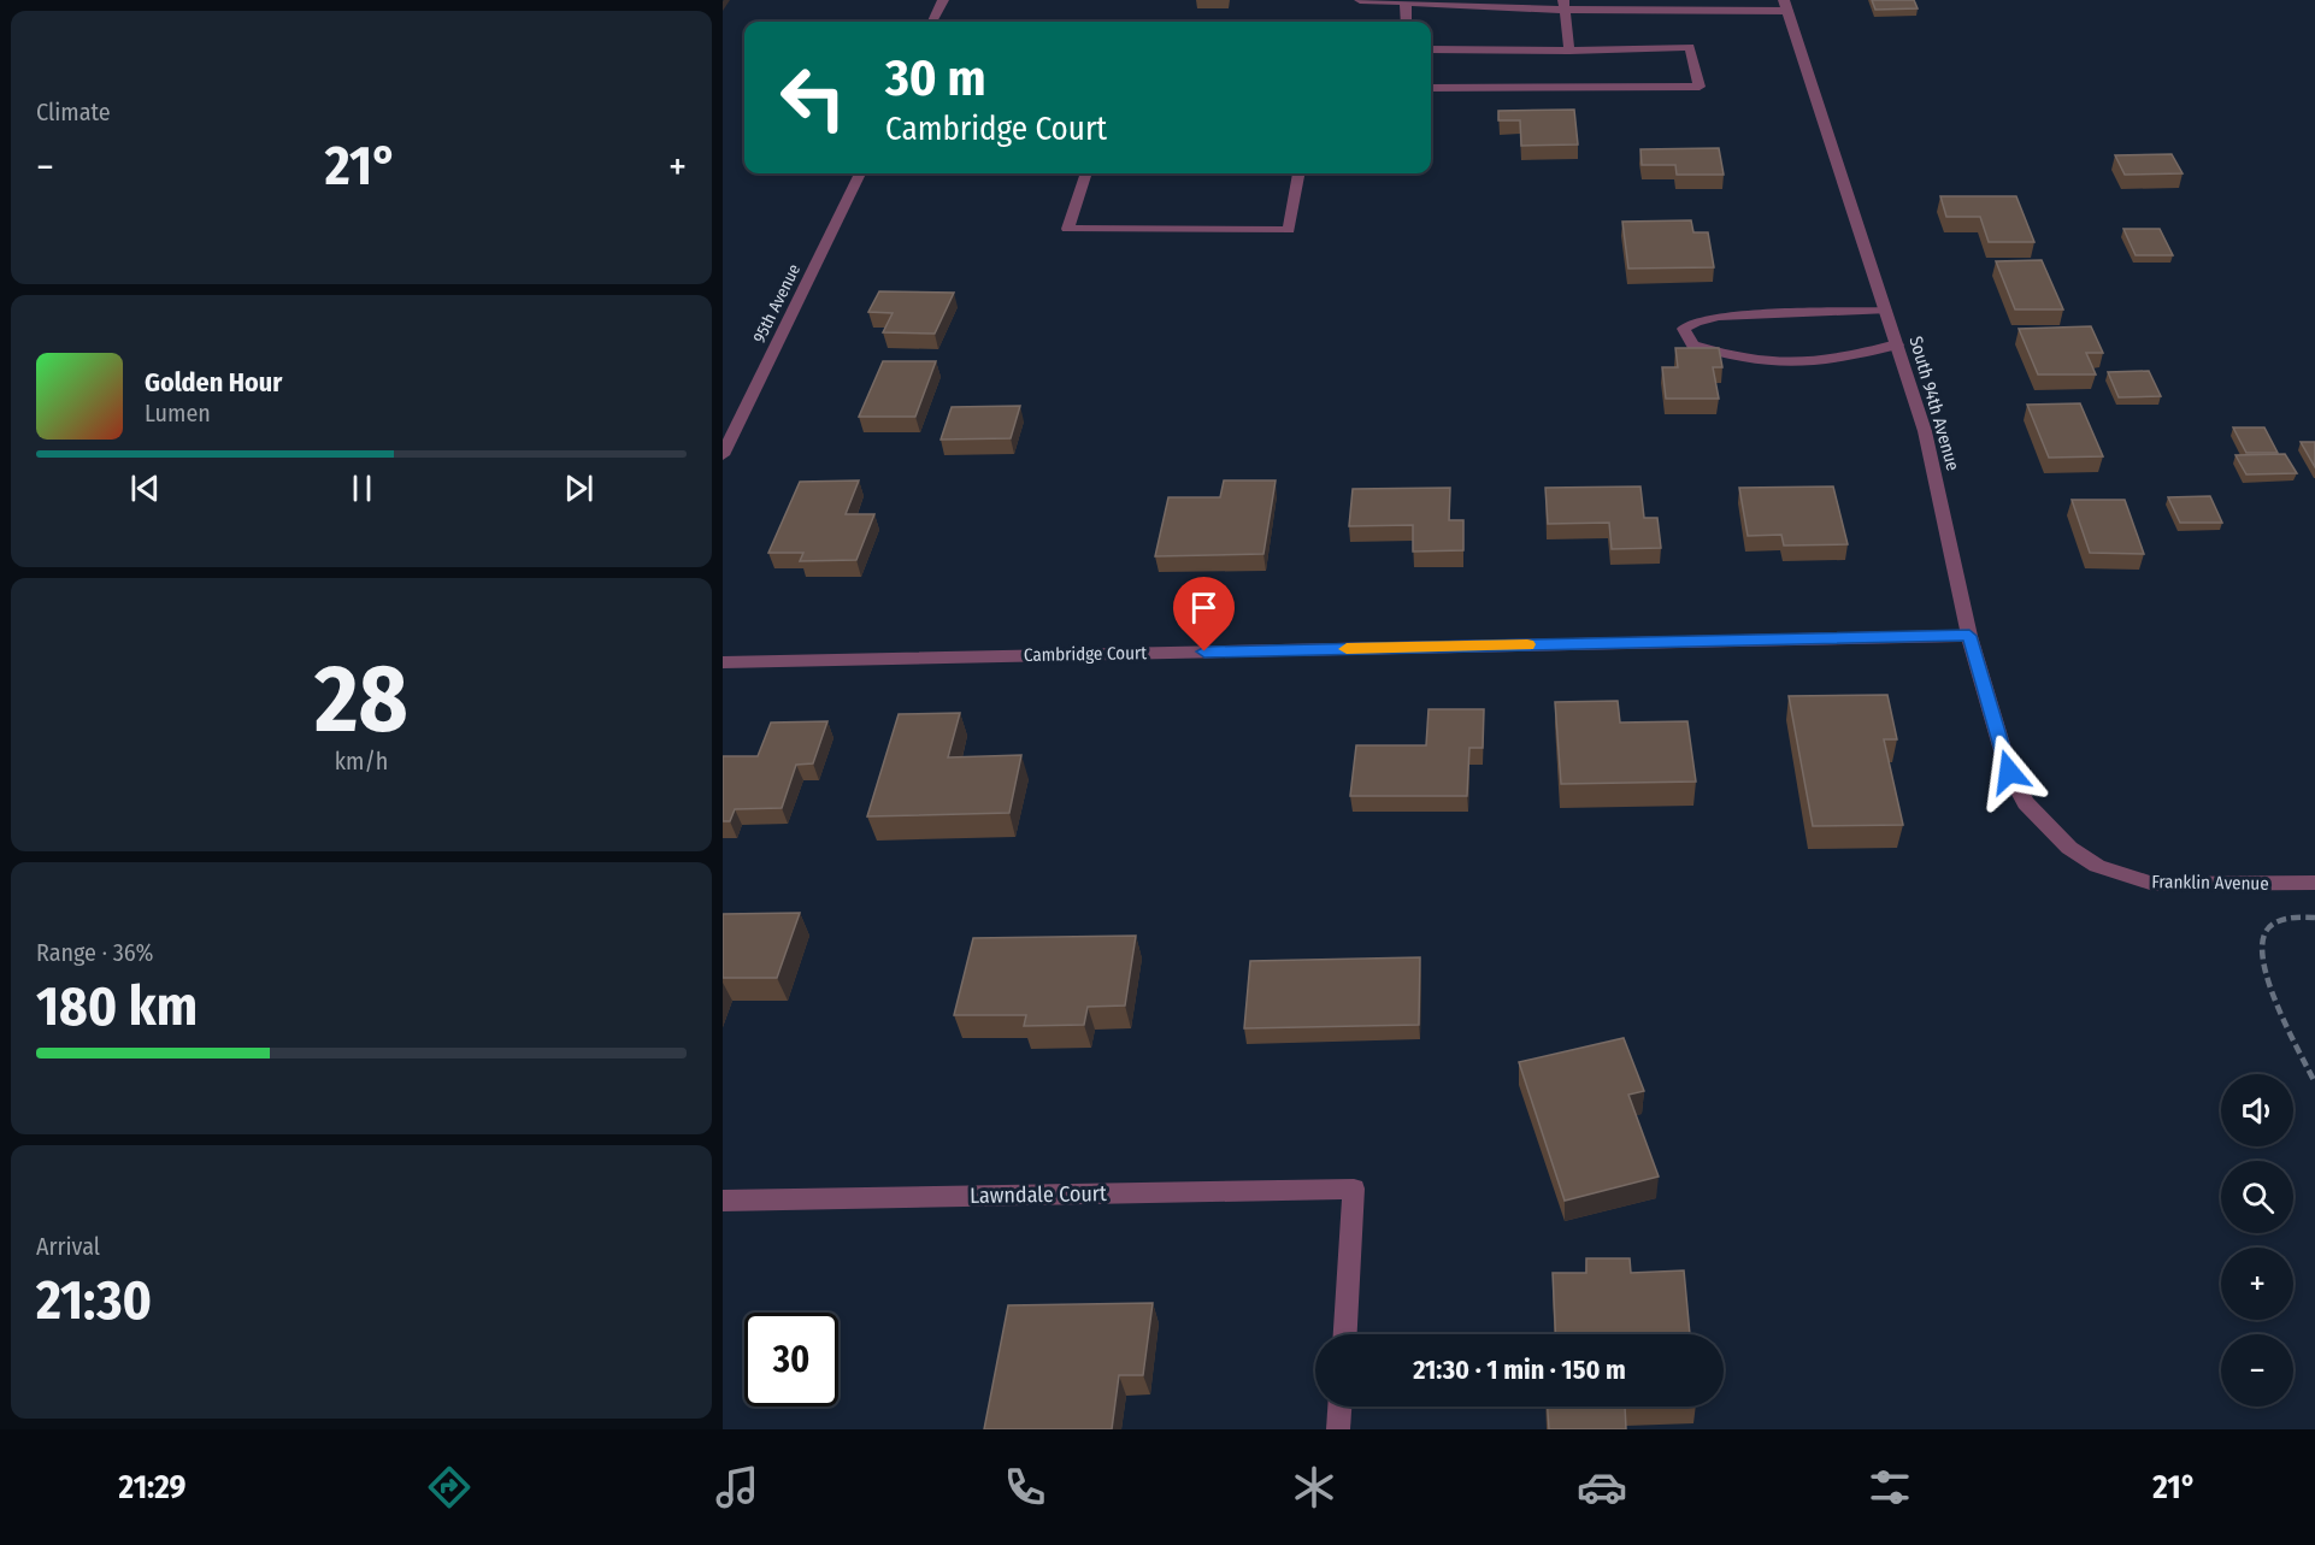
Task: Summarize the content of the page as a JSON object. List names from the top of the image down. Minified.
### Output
{"streets":{"street":["95th Avenue","South 94th Avenue","Cambridge Court","Franklin Avenue","Lawndale Court"]},"crossings":[["South 94th Avenue","Cambridge Court"],["South 94th Avenue","Franklin Avenue"]],"page":{"tile":["Climate",["28","km/h"],["Range · 36%","180 km"],["Arrival","21:30"]],"turn":["30 m","Cambridge Court"],"heat":["−","21°","+"],"song":["Golden Hour","Lumen"],"map_buttons":["+","−"],"limit":"30","trip":"21:30 · 1 min · 150 m","tabs":["21:29","21°"]}}
